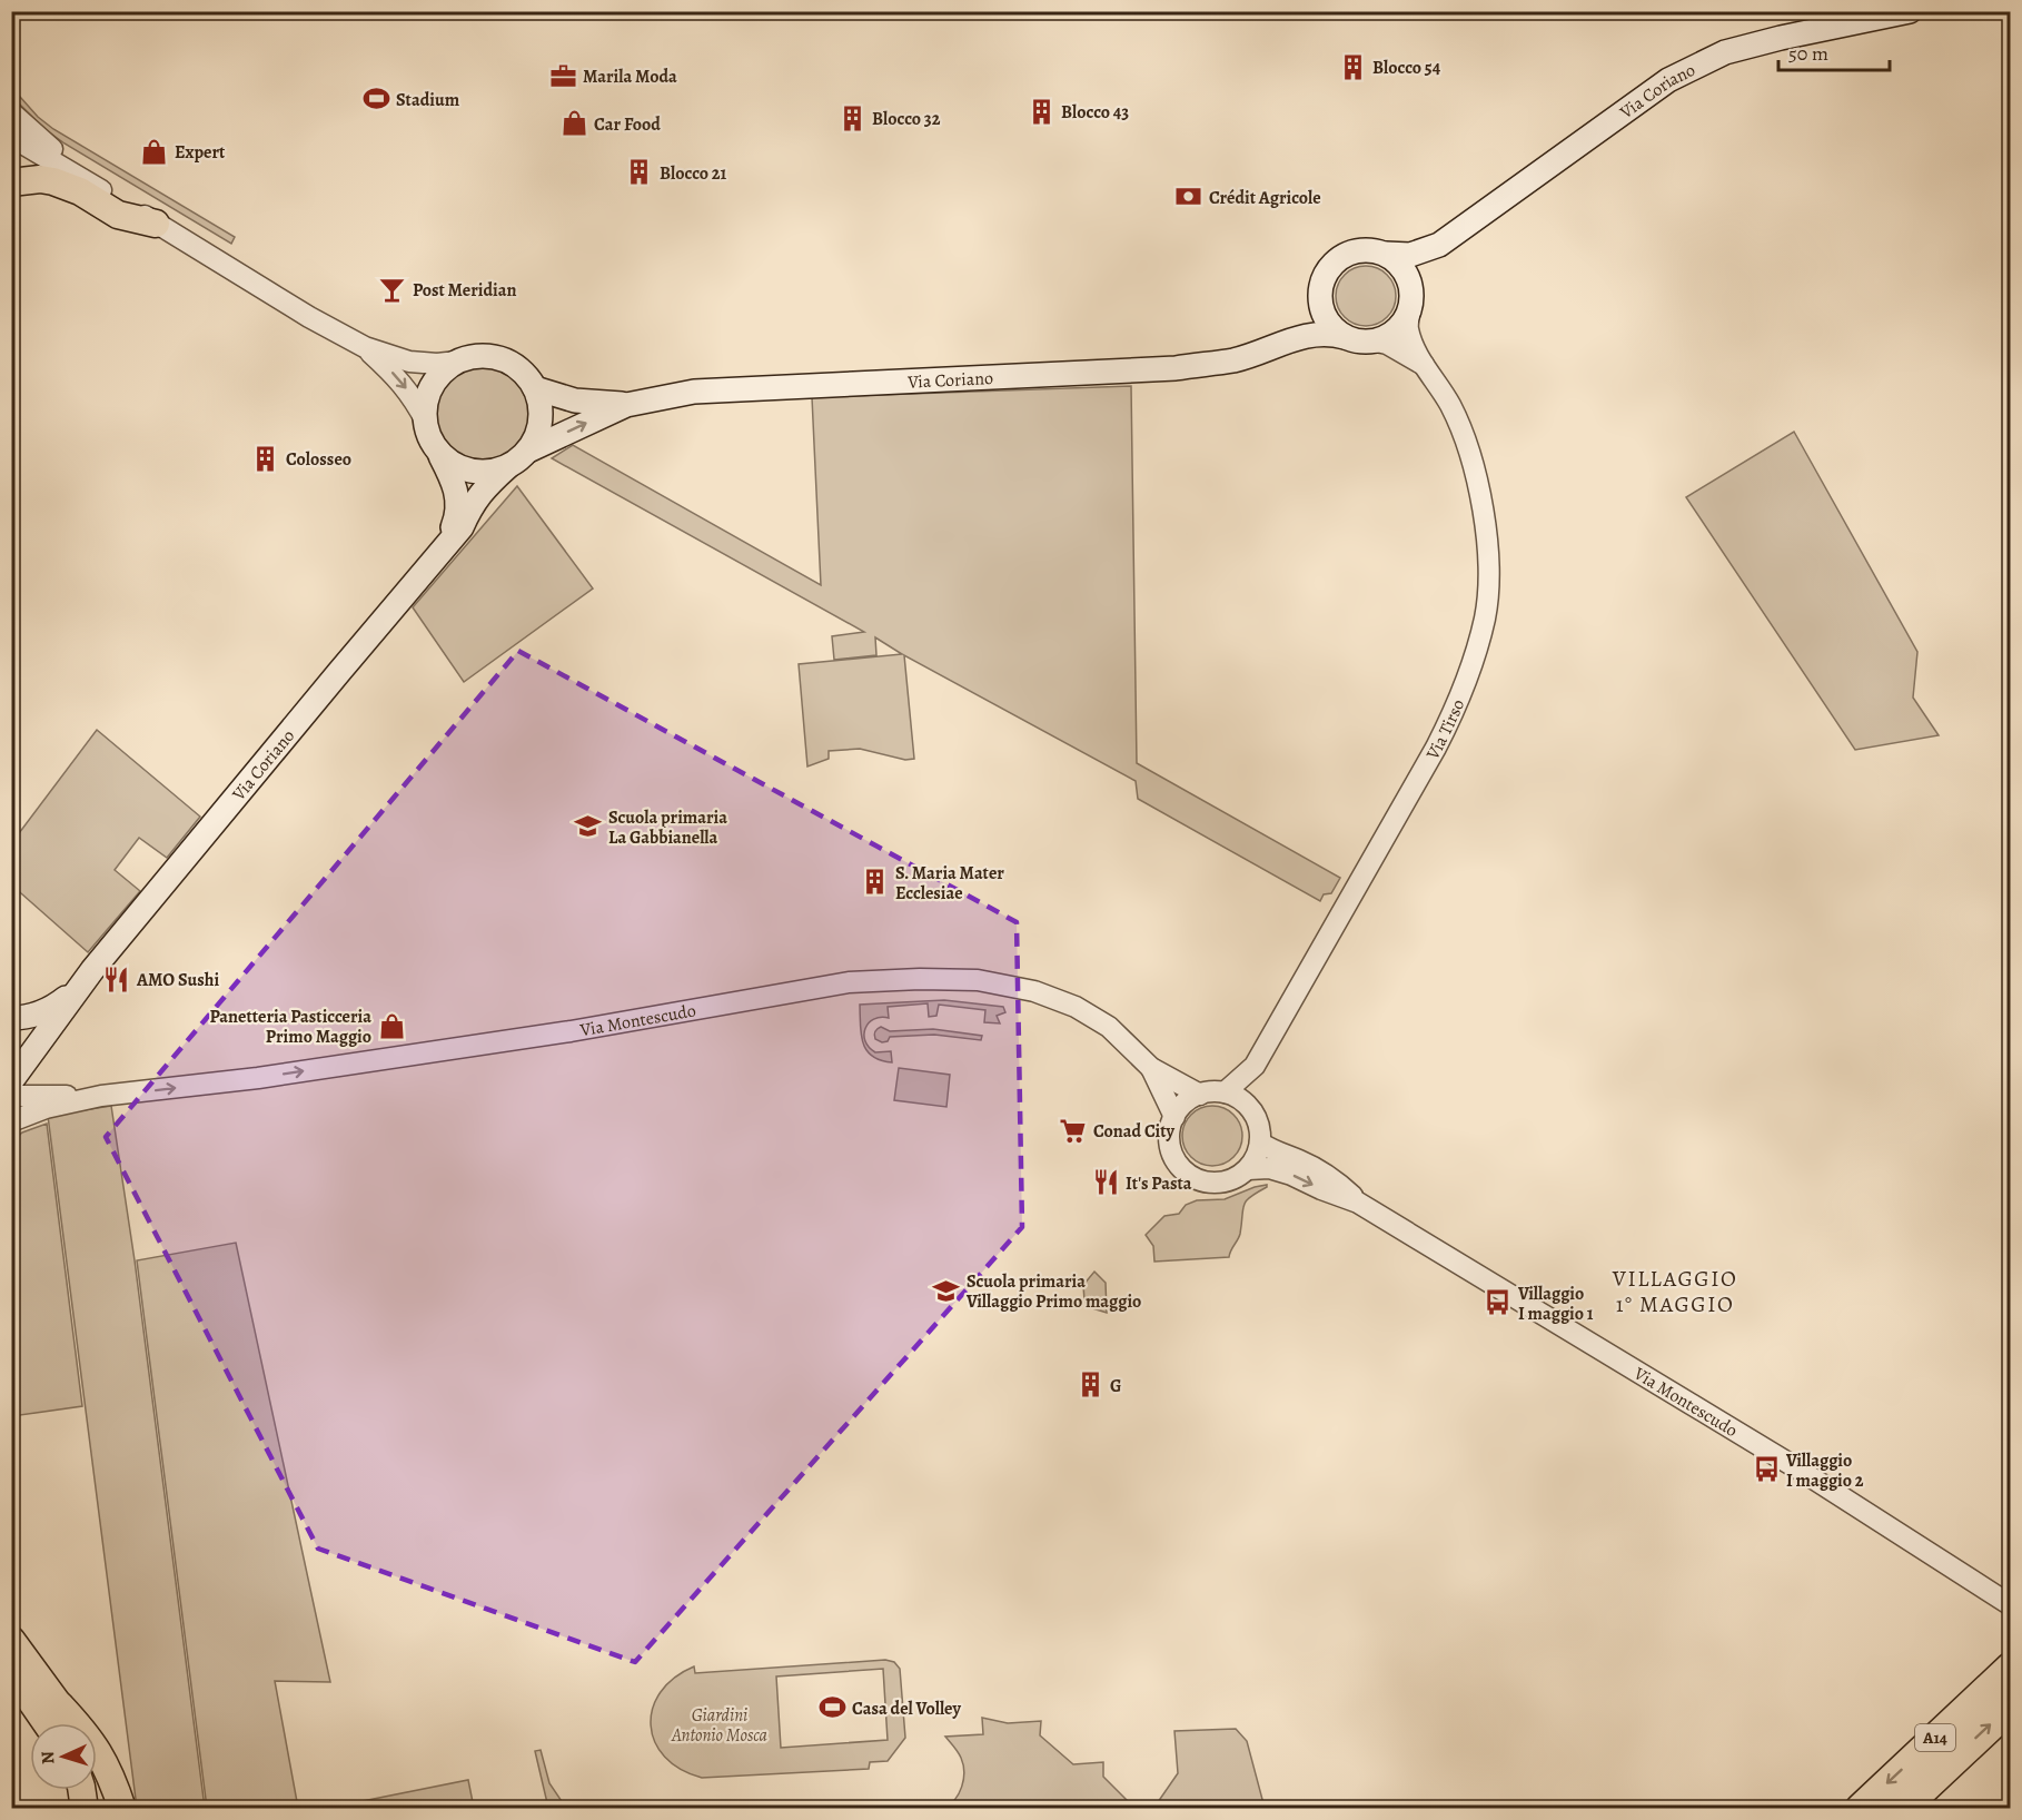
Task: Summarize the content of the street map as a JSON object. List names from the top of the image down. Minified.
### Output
{"streets":{"highway":["A14"],"main road":["Via Coriano"],"street":["Via Tirso","Via Montescudo"]},"crossings":[["Via Coriano","Via Tirso"],["Via Tirso","Via Montescudo"]],"one_way":["Via Montescudo"],"districts":["VILLAGGIO 1° MAGGIO"],"parks":["Giardini Antonio Mosca"],"places":{"building":["Blocco 54","Blocco 43","Blocco 32","Blocco 21","Colosseo","S. Maria Mater Ecclesiae","G"],"office":["Marila Moda"],"sports":["Stadium","Casa del Volley"],"shop":["Car Food","Expert","Panetteria Pasticceria Primo Maggio"],"bank":["Crédit Agricole"],"bar":["Post Meridian"],"school or university":["Scuola primaria La Gabbianella","Scuola primaria Villaggio Primo maggio"],"restaurant":["AMO Sushi","It's Pasta"],"supermarket":["Conad City"],"bus stop":["Villaggio I maggio 1","Villaggio I maggio 2"]},"scale_bar":"50 m","north":"left"}
